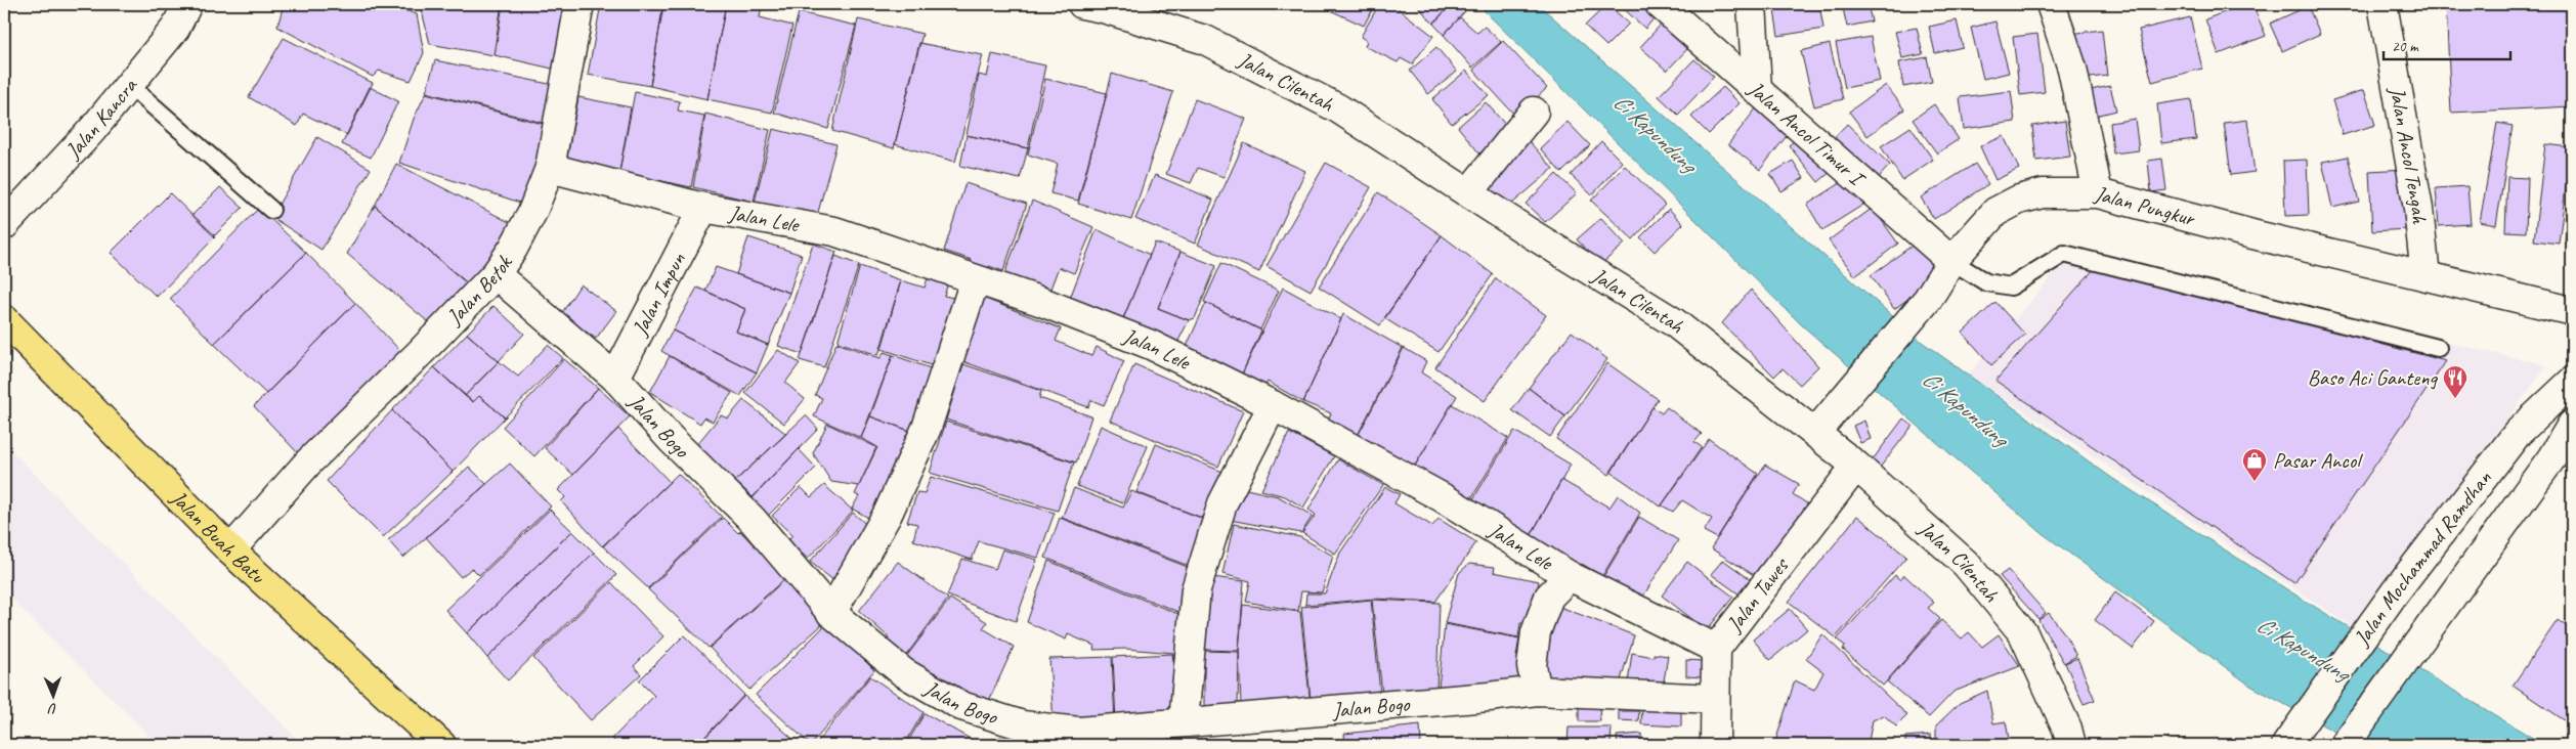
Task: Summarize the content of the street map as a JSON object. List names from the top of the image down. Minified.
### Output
{"streets":{"main road":["Jalan Buah Batu"],"street":["Jalan Cilentah","Jalan Kancra","Jalan Ancol Timur I","Jalan Ancol Tengah","Jalan Pungkur","Jalan Lele","Jalan Betok","Jalan Impun","Jalan Bogo","Jalan Mochammad Ramdhan","Jalan Tawes"]},"crossings":[["Jalan Cilentah","Jalan Pungkur"],["Jalan Cilentah","Jalan Tawes"],["Jalan Ancol Timur I","Jalan Pungkur"],["Jalan Ancol Tengah","Jalan Pungkur"],["Jalan Lele","Jalan Betok"],["Jalan Lele","Jalan Impun"],["Jalan Lele","Jalan Tawes"],["Jalan Betok","Jalan Bogo"],["Jalan Betok","Jalan Buah Batu"],["Jalan Impun","Jalan Bogo"],["Jalan Bogo","Jalan Tawes"]],"water":["Ci Kapundung"],"places":{"restaurant":["Baso Aci Ganteng"],"shop":["Pasar Ancol"]},"scale_bar":"20 m","north":"bottom"}
